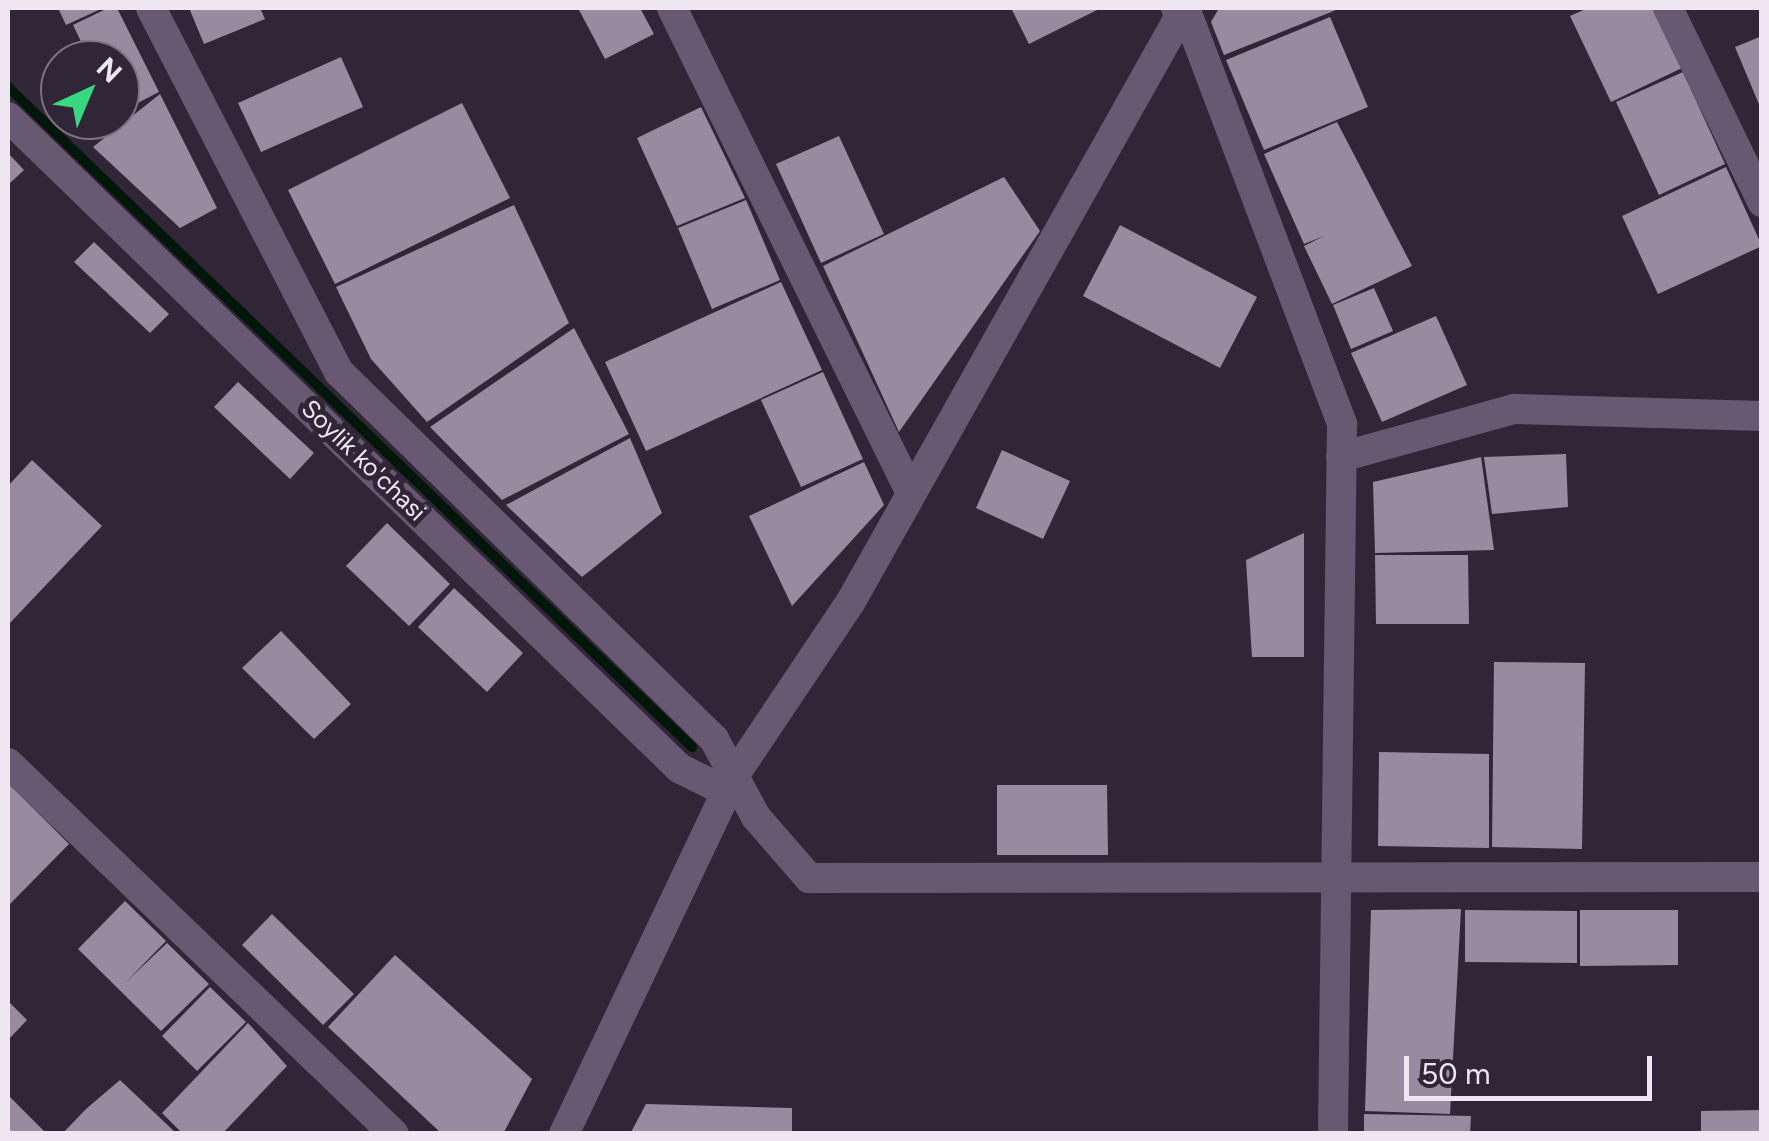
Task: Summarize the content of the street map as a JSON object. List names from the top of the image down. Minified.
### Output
{"streets":{"street":["Soylik ko'chasi"]},"scale_bar":"50 m","north":"top right"}
